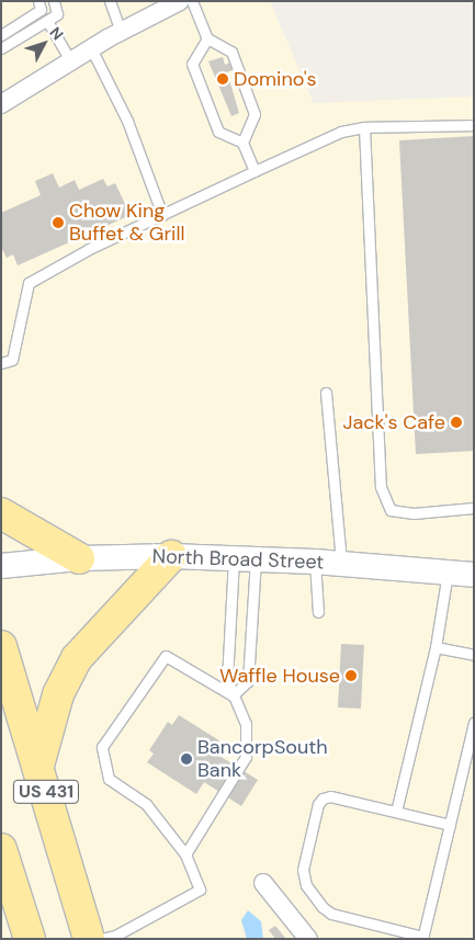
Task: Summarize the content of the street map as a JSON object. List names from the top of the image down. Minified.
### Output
{"streets":{"highway":["US 431"],"main road":["North Broad Street"]},"places":["Domino's","Chow King Buffet & Grill","Jack's Cafe","Waffle House","BancorpSouth Bank"],"north":"top right"}
